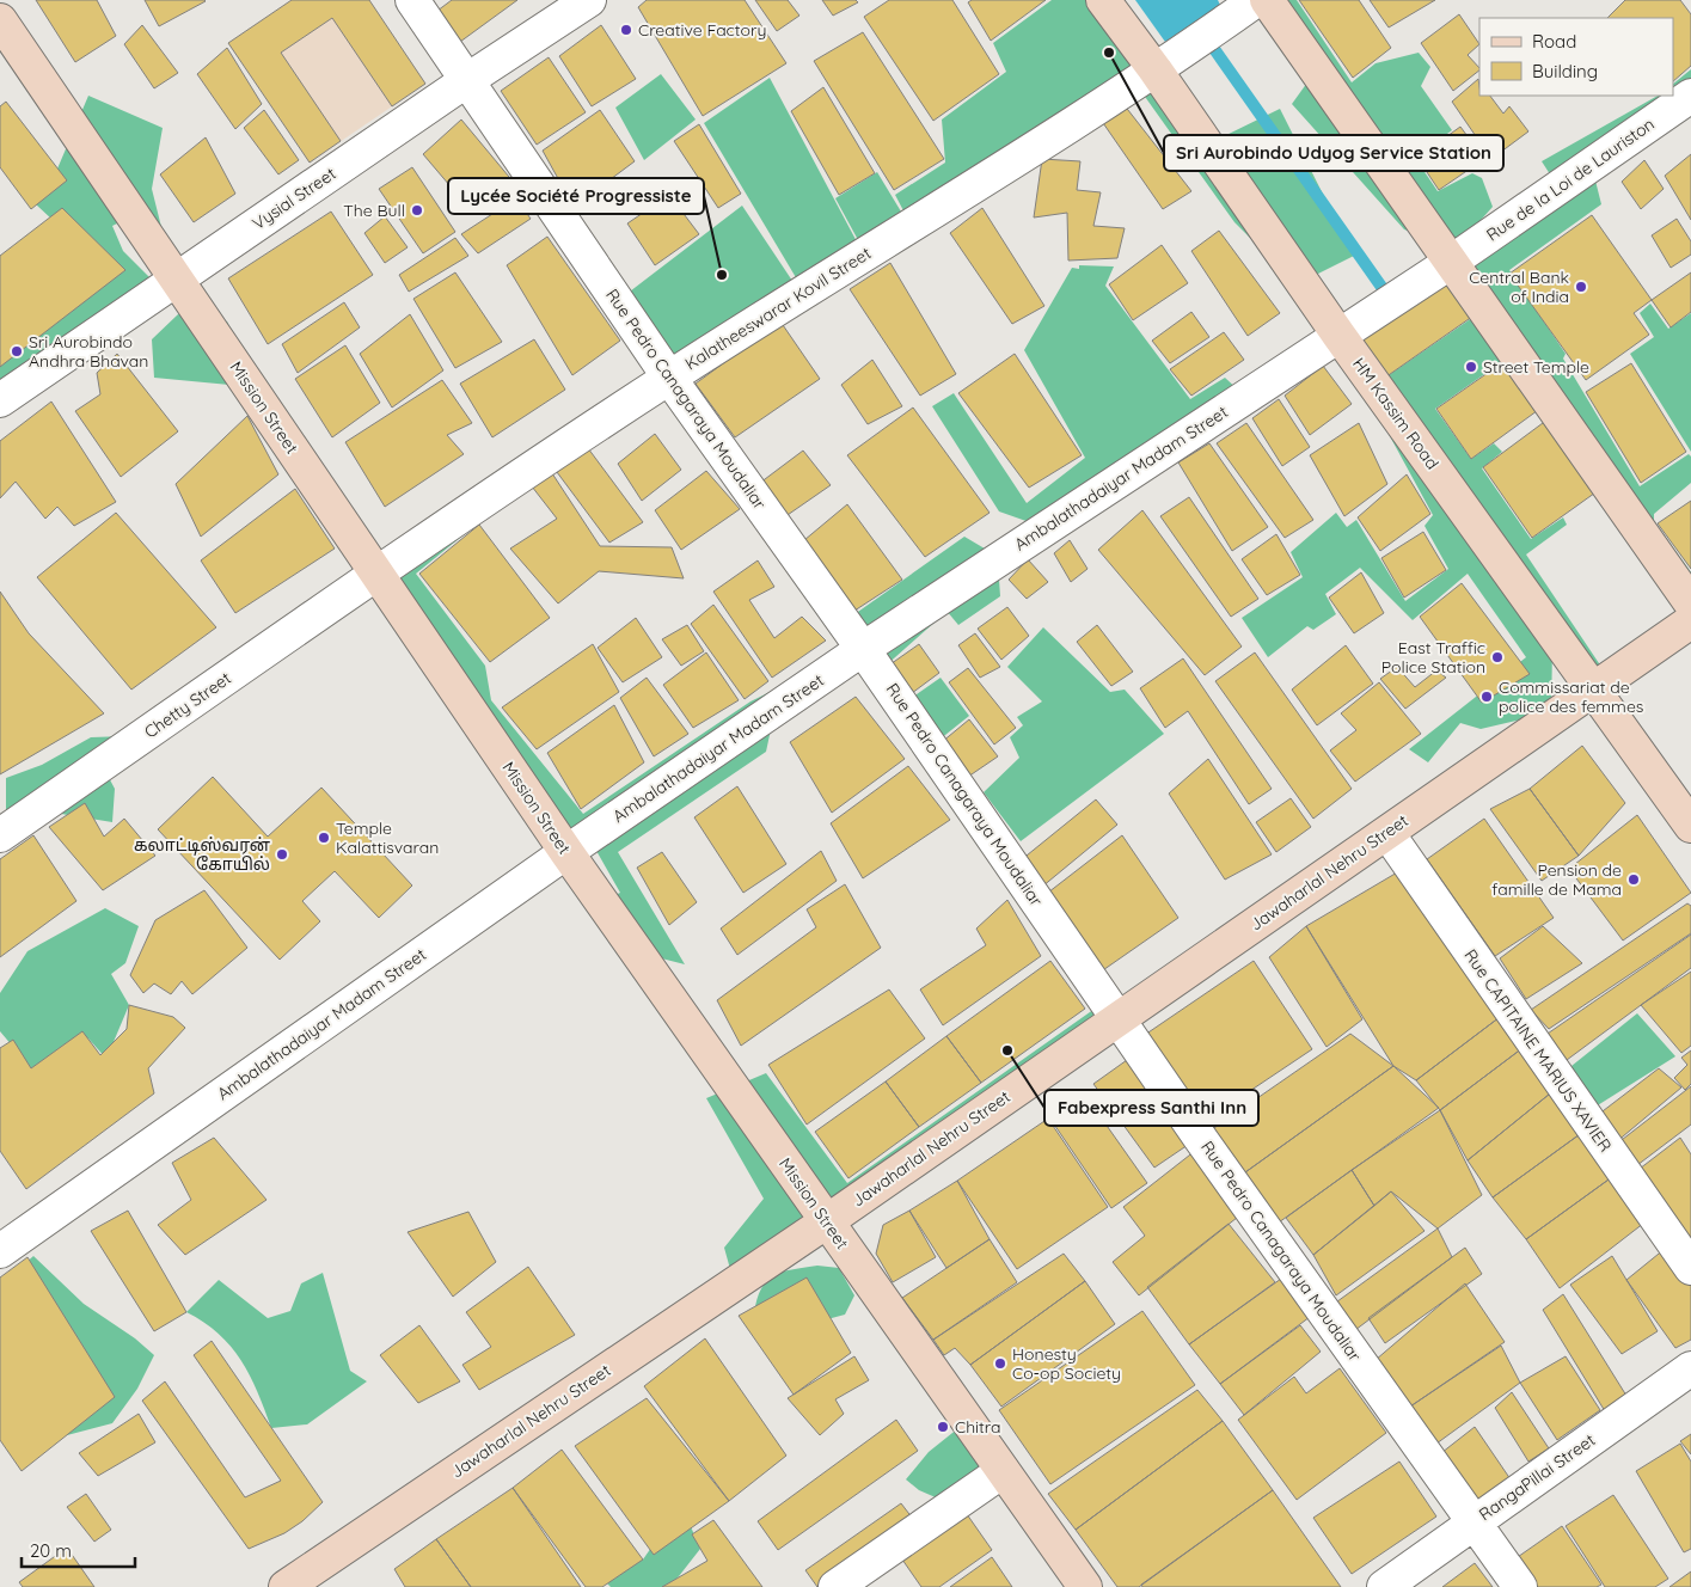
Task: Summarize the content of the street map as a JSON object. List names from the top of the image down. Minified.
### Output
{"streets":{"street":["Rue de la Loi de Lauriston","Vysial Street","Kalatheeswarar Kovil Street","Rue Pedro Canagaraya Moudaliar","Mission Street","HM Kassim Road","Ambalathadaiyar Madam Street","Chetty Street","Jawaharlal Nehru Street","Rue CAPITAINE MARIUS XAVIER","RangaPillai Street"]},"crossings":[["Rue de la Loi de Lauriston","Ambalathadaiyar Madam Street"],["Vysial Street","Rue Pedro Canagaraya Moudaliar"],["Vysial Street","Mission Street"],["Kalatheeswarar Kovil Street","Rue Pedro Canagaraya Moudaliar"],["Kalatheeswarar Kovil Street","Mission Street"],["Kalatheeswarar Kovil Street","HM Kassim Road"],["Kalatheeswarar Kovil Street","Chetty Street"],["Rue Pedro Canagaraya Moudaliar","Ambalathadaiyar Madam Street"],["Rue Pedro Canagaraya Moudaliar","Jawaharlal Nehru Street"],["Rue Pedro Canagaraya Moudaliar","RangaPillai Street"],["Mission Street","Ambalathadaiyar Madam Street"],["Mission Street","Chetty Street"],["Mission Street","Jawaharlal Nehru Street"],["HM Kassim Road","Ambalathadaiyar Madam Street"],["HM Kassim Road","Jawaharlal Nehru Street"],["Jawaharlal Nehru Street","Rue CAPITAINE MARIUS XAVIER"]],"places":["Creative Factory","Sri Aurobindo Udyog Service Station","The Bull","Lycée Société Progressiste","Central Bank of India","Sri Aurobindo Andhra Bhavan","Street Temple","East Traffic Police Station","Commissariat de police des femmes","Temple Kalattisvaran","கலாட்டிஸ்வரன் கோயில்","Pension de famille de Mama","Fabexpress Santhi Inn","Honesty Co-op Society","Chitra"],"legend":["Road","Building"],"scale_bar":"20 m"}
